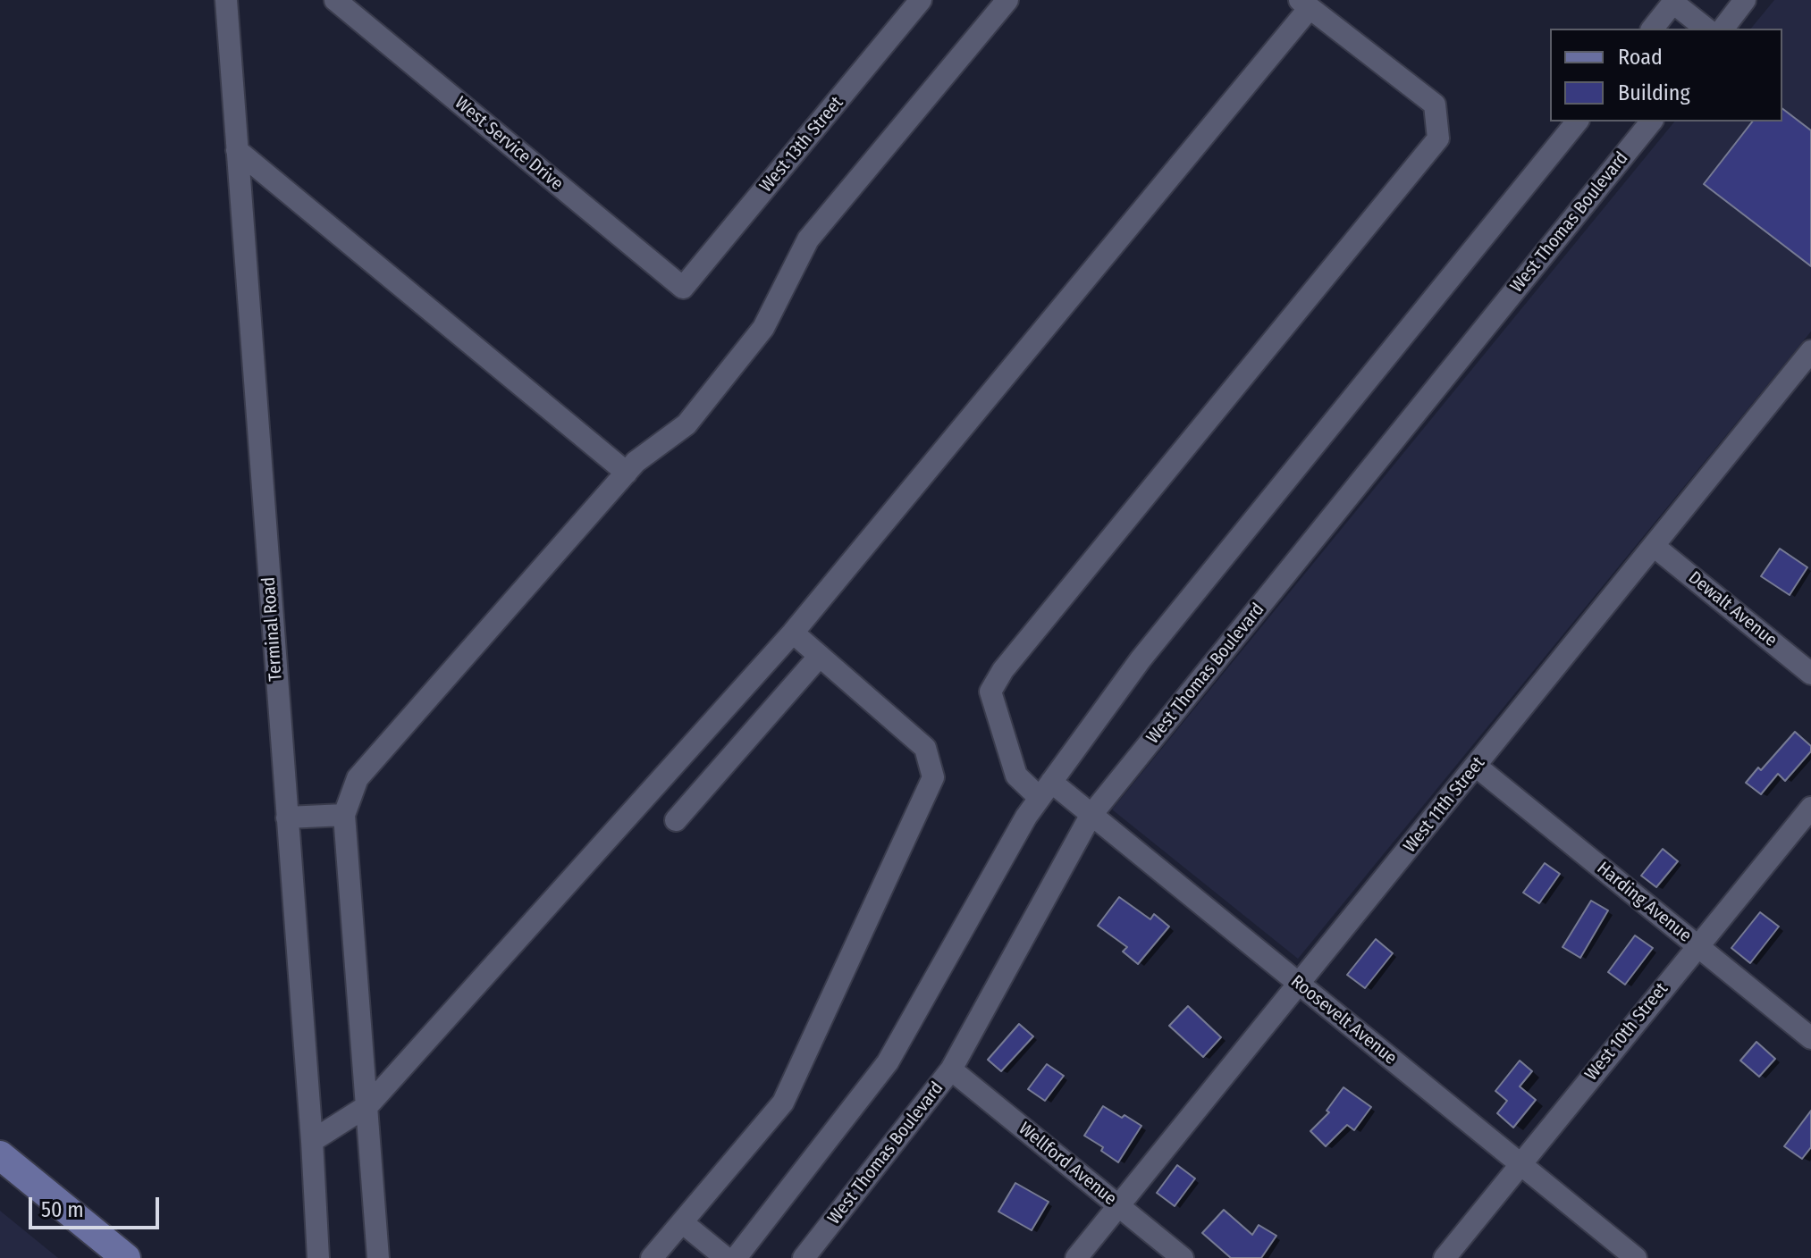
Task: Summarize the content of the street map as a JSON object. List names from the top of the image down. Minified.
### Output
{"streets":{"street":["West Service Drive","West 13th Street","West Thomas Boulevard","Dewalt Avenue","Terminal Road","West 11th Street","Harding Avenue","Roosevelt Avenue","West 10th Street","Wellford Avenue"]},"crossings":[["West Service Drive","West 13th Street"],["West Thomas Boulevard","Roosevelt Avenue"],["West Thomas Boulevard","Wellford Avenue"],["Dewalt Avenue","West 11th Street"],["West 11th Street","Harding Avenue"],["West 11th Street","Roosevelt Avenue"],["West 11th Street","Wellford Avenue"],["Harding Avenue","West 10th Street"],["Roosevelt Avenue","West 10th Street"]],"legend":["Road","Building"],"scale_bar":"50 m"}
